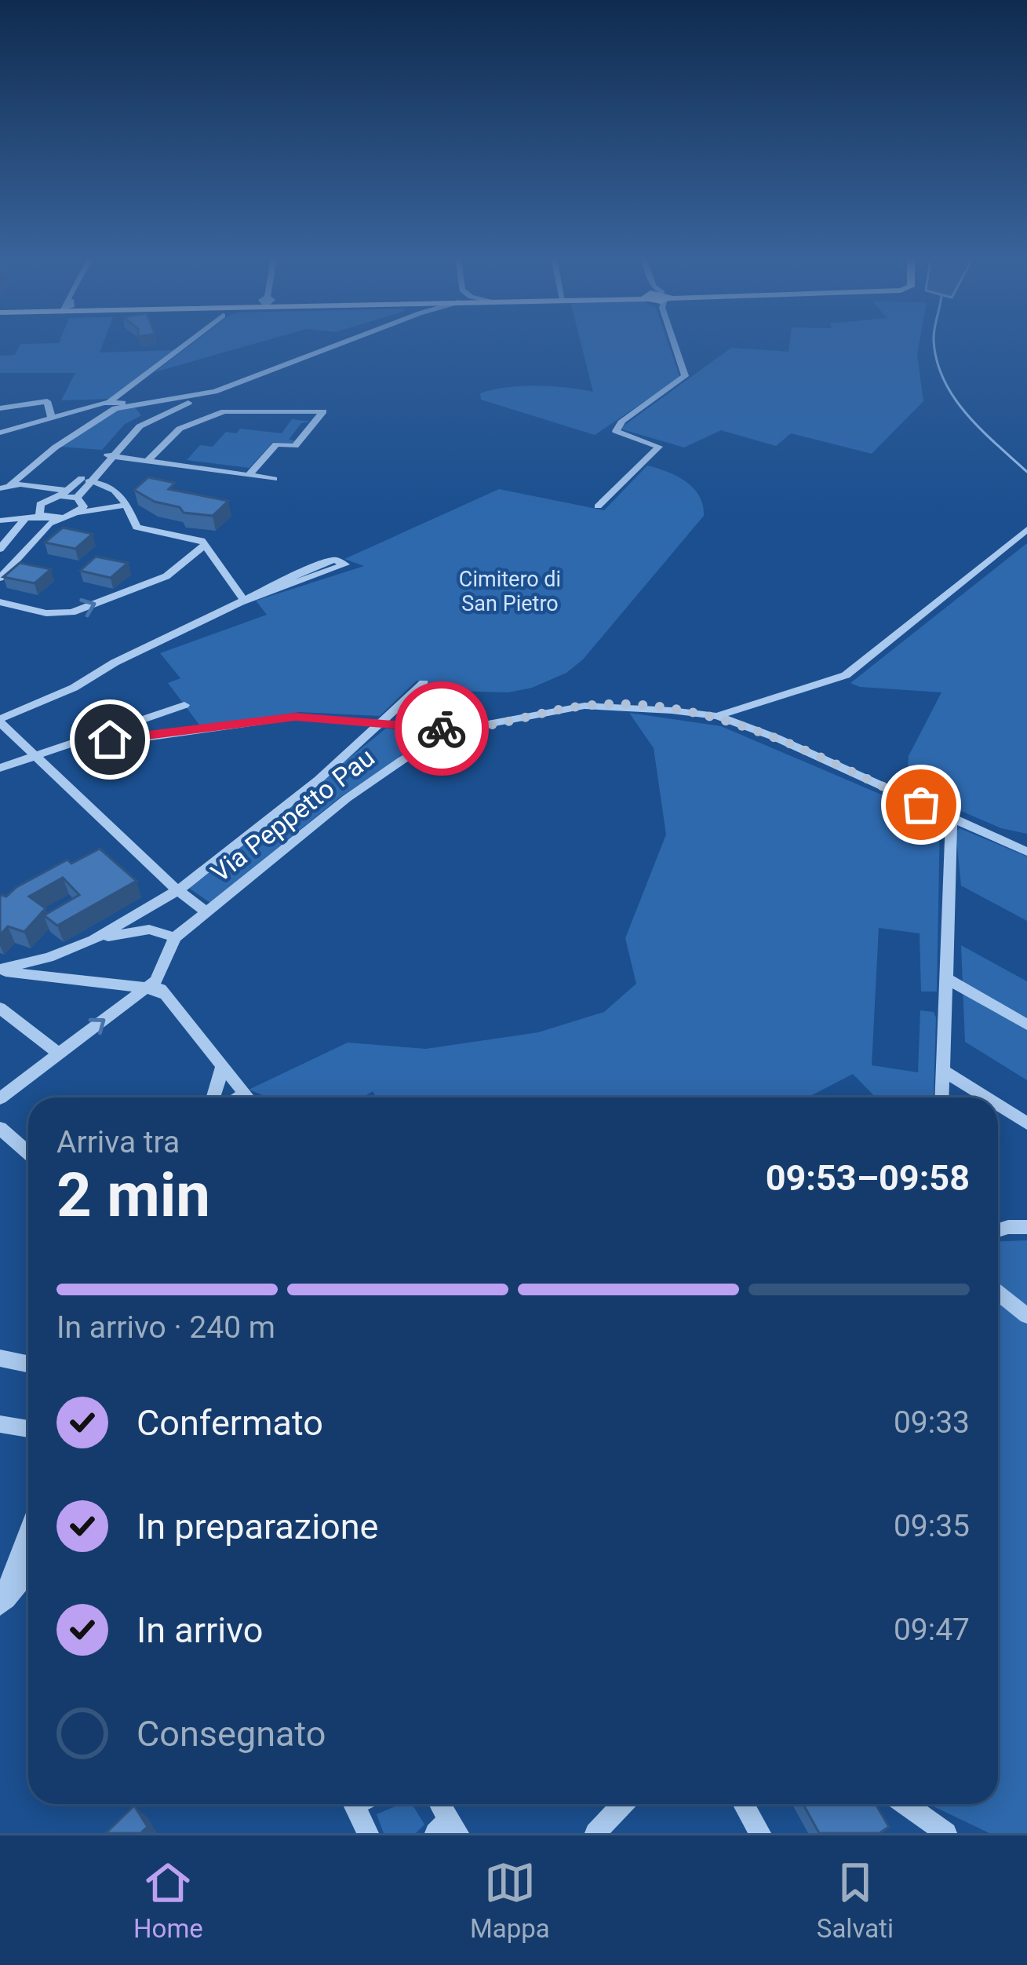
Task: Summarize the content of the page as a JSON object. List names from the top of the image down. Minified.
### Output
{"streets":{"street":["Via Peppetto Pau"]},"parks":["Cimitero di San Pietro"],"page":{"heading":["2 min","Arriva tra","09:53–09:58"],"bar":"In arrivo · 240 m","list":[["Confermato","09:33"],["In preparazione","09:35"],["In arrivo","09:47"],"Consegnato"],"tabs":["Home","Mappa","Salvati"]}}
